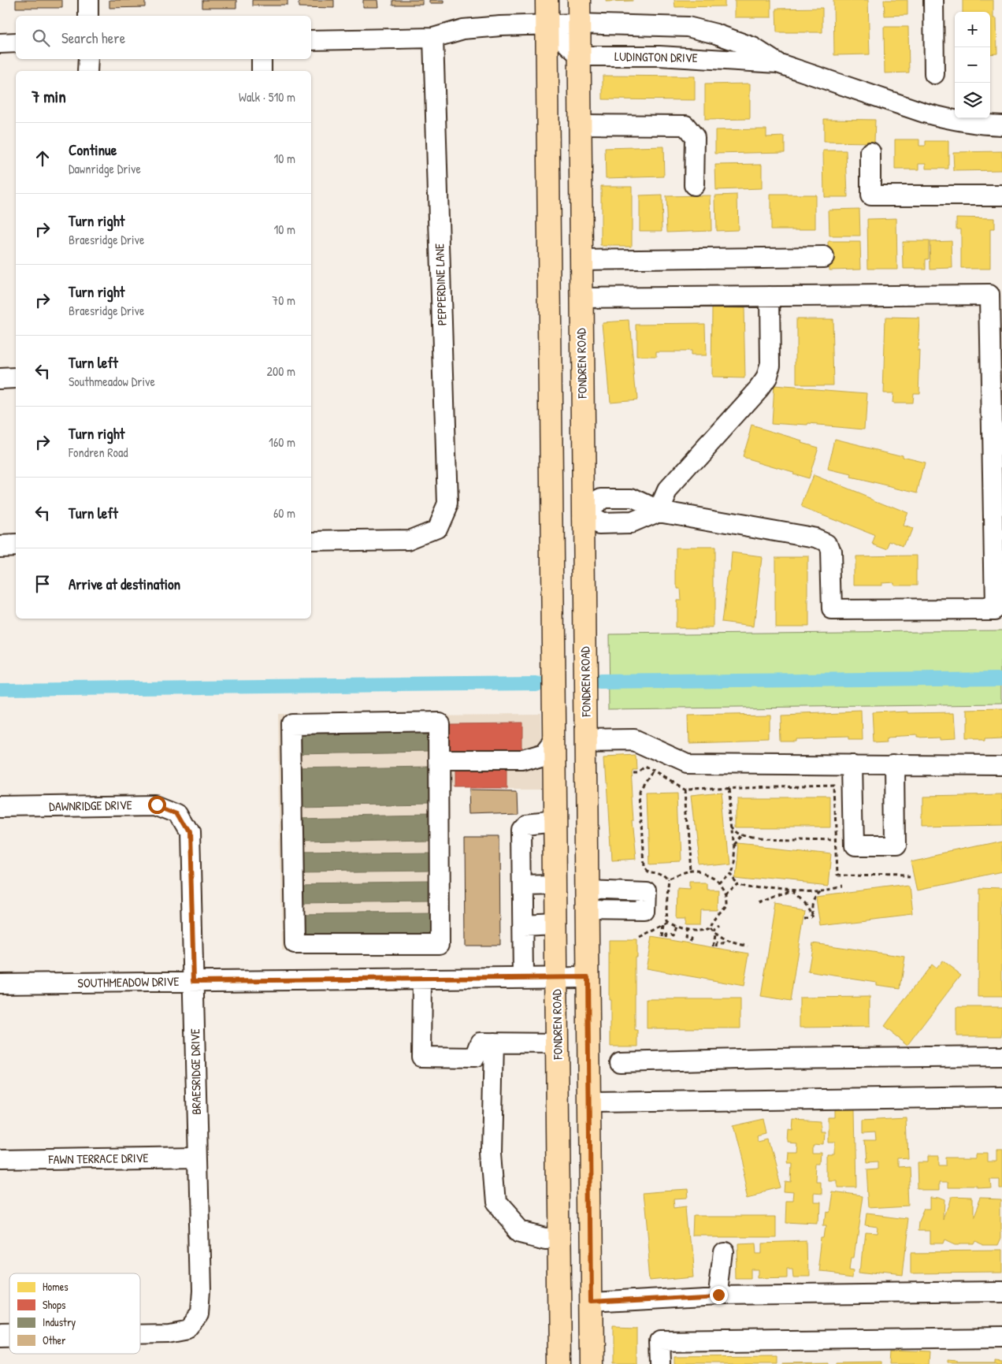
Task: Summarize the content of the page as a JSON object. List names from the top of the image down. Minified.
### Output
{"streets":{"main road":["FONDREN ROAD"],"street":["LUDINGTON DRIVE","PEPPERDINE LANE","DAWNRIDGE DRIVE","SOUTHMEADOW DRIVE","BRAESRIDGE DRIVE","FAWN TERRACE DRIVE"]},"crossings":[["LUDINGTON DRIVE","PEPPERDINE LANE"],["LUDINGTON DRIVE","FONDREN ROAD"],["FONDREN ROAD","SOUTHMEADOW DRIVE"],["DAWNRIDGE DRIVE","BRAESRIDGE DRIVE"],["SOUTHMEADOW DRIVE","BRAESRIDGE DRIVE"],["BRAESRIDGE DRIVE","FAWN TERRACE DRIVE"]],"legend":["Homes","Shops","Industry","Other"],"page":{"map_buttons":["+","−"],"search":"Search here","heading":["7 min","Walk · 510 m"],"list":[["Continue","Dawnridge Drive","10 m"],["Turn right","Braesridge Drive","10 m"],["Turn right","Braesridge Drive","70 m"],["Turn left","Southmeadow Drive","200 m"],["Turn right","Fondren Road","160 m"],["Turn left","60 m"],"Arrive at destination"]}}
